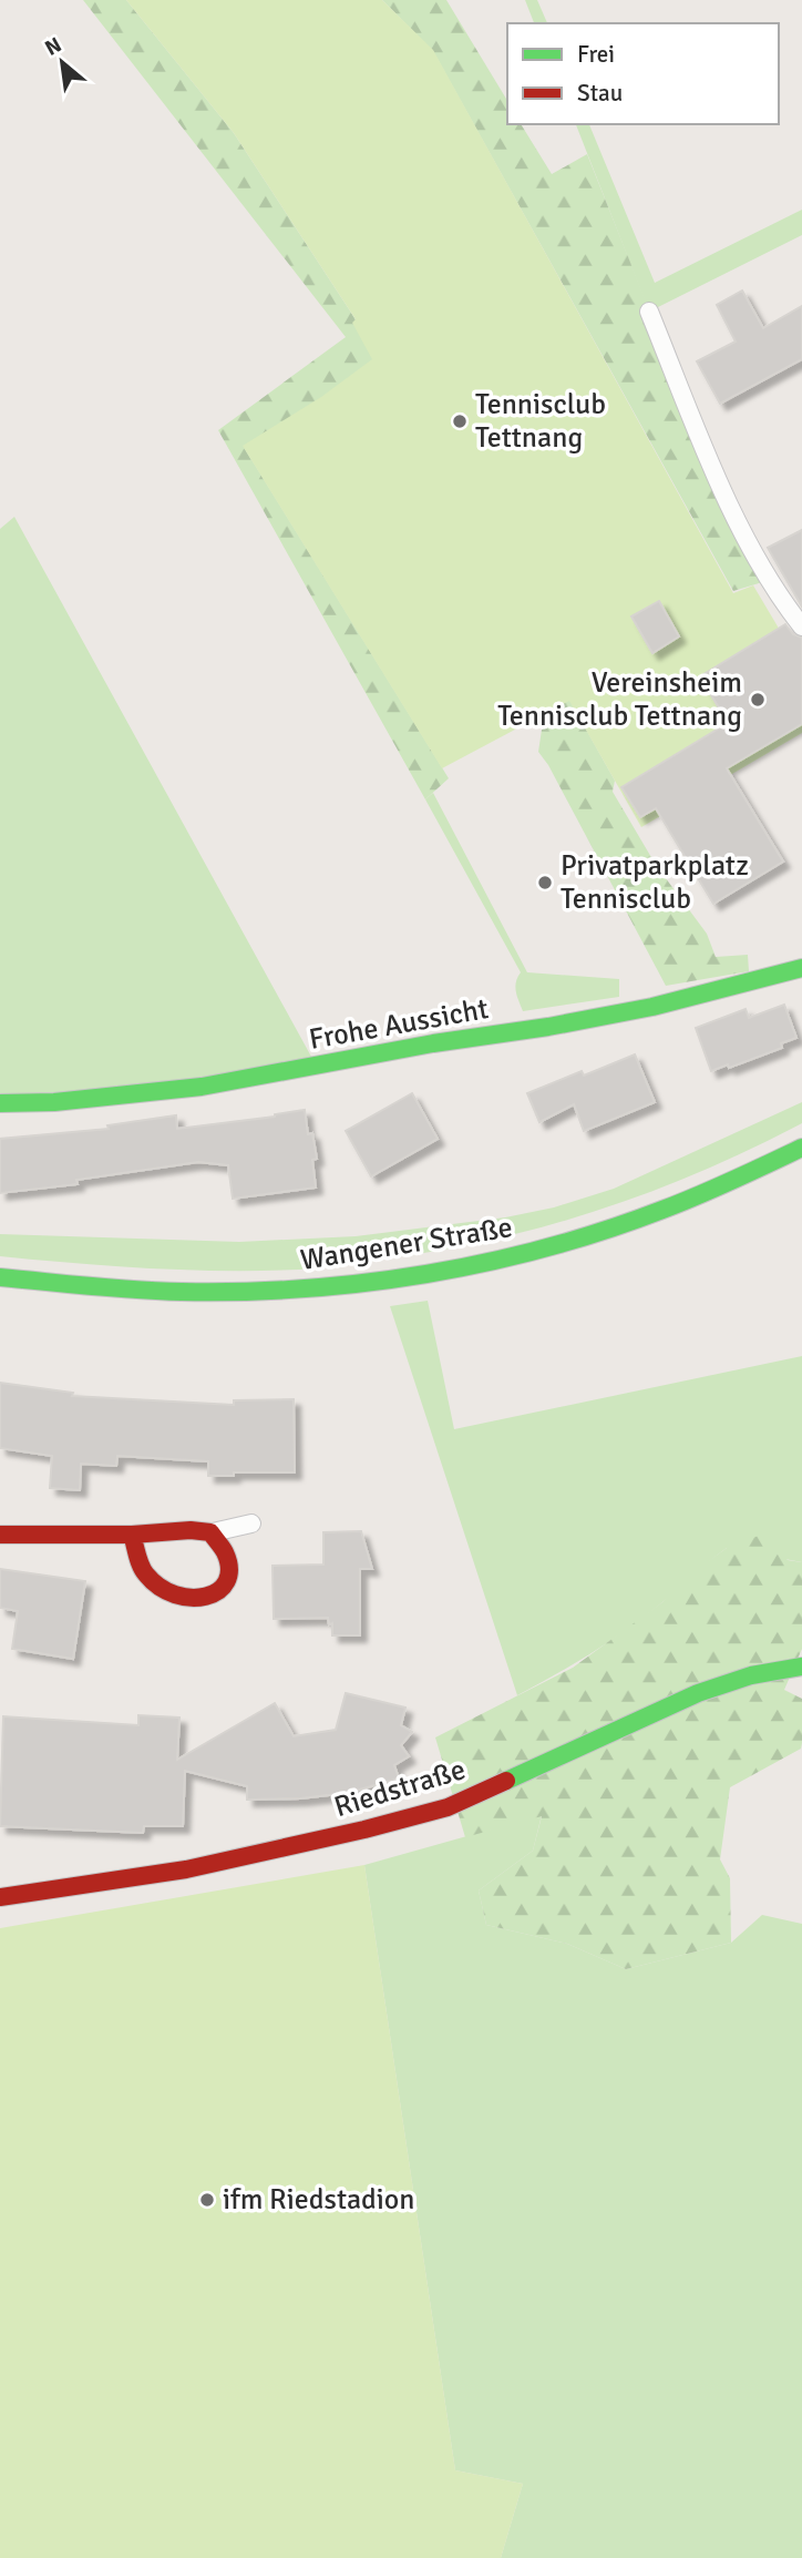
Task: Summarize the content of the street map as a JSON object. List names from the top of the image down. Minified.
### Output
{"streets":{"street":["Frohe Aussicht","Wangener Straße","Riedstraße"]},"places":["Tennisclub Tettnang","Vereinsheim Tennisclub Tettnang","Privatparkplatz Tennisclub","ifm Riedstadion"],"legend":["Frei","Stau"],"north":"top left"}
